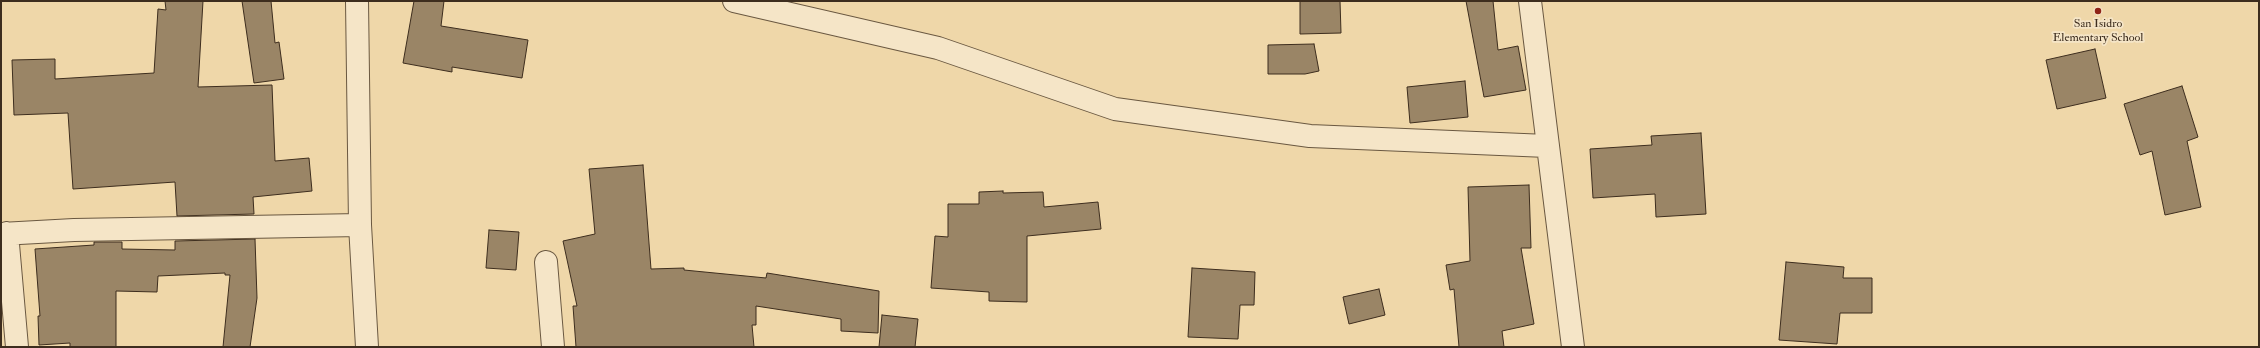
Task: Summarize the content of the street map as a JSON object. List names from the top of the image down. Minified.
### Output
{"places":["San Isidro Elementary School"]}
